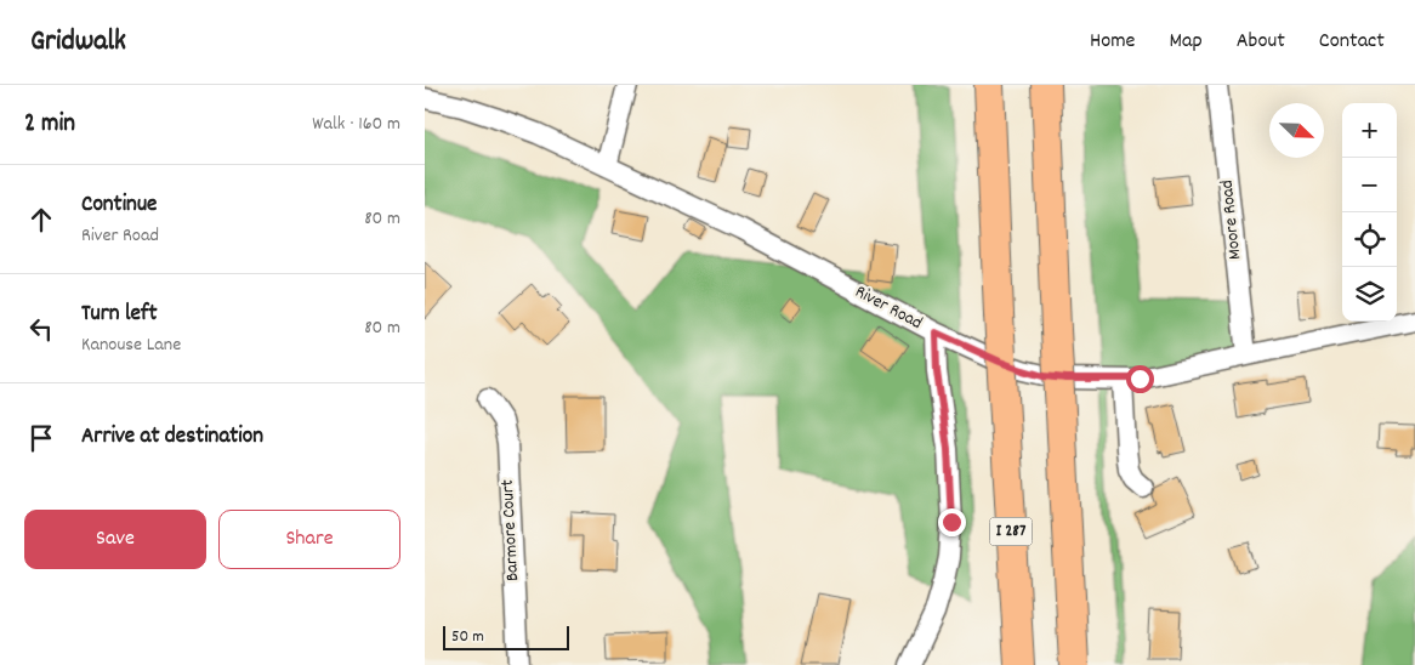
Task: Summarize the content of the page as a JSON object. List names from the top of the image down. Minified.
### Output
{"streets":{"highway":["I 287"],"street":["Moore Road","River Road","Barmore Court"]},"crossings":[["Moore Road","River Road"]],"scale_bar":"50 m","north":"bottom right","page":{"header":"Gridwalk","nav":["Home","Map","About","Contact"],"heading":["2 min","Walk · 160 m"],"map_buttons":["+","−"],"list":[["Continue","River Road","80 m"],["Turn left","Kanouse Lane","80 m"],"Arrive at destination"],"buttons":["Save","Share"],"scale":"50 m"}}
